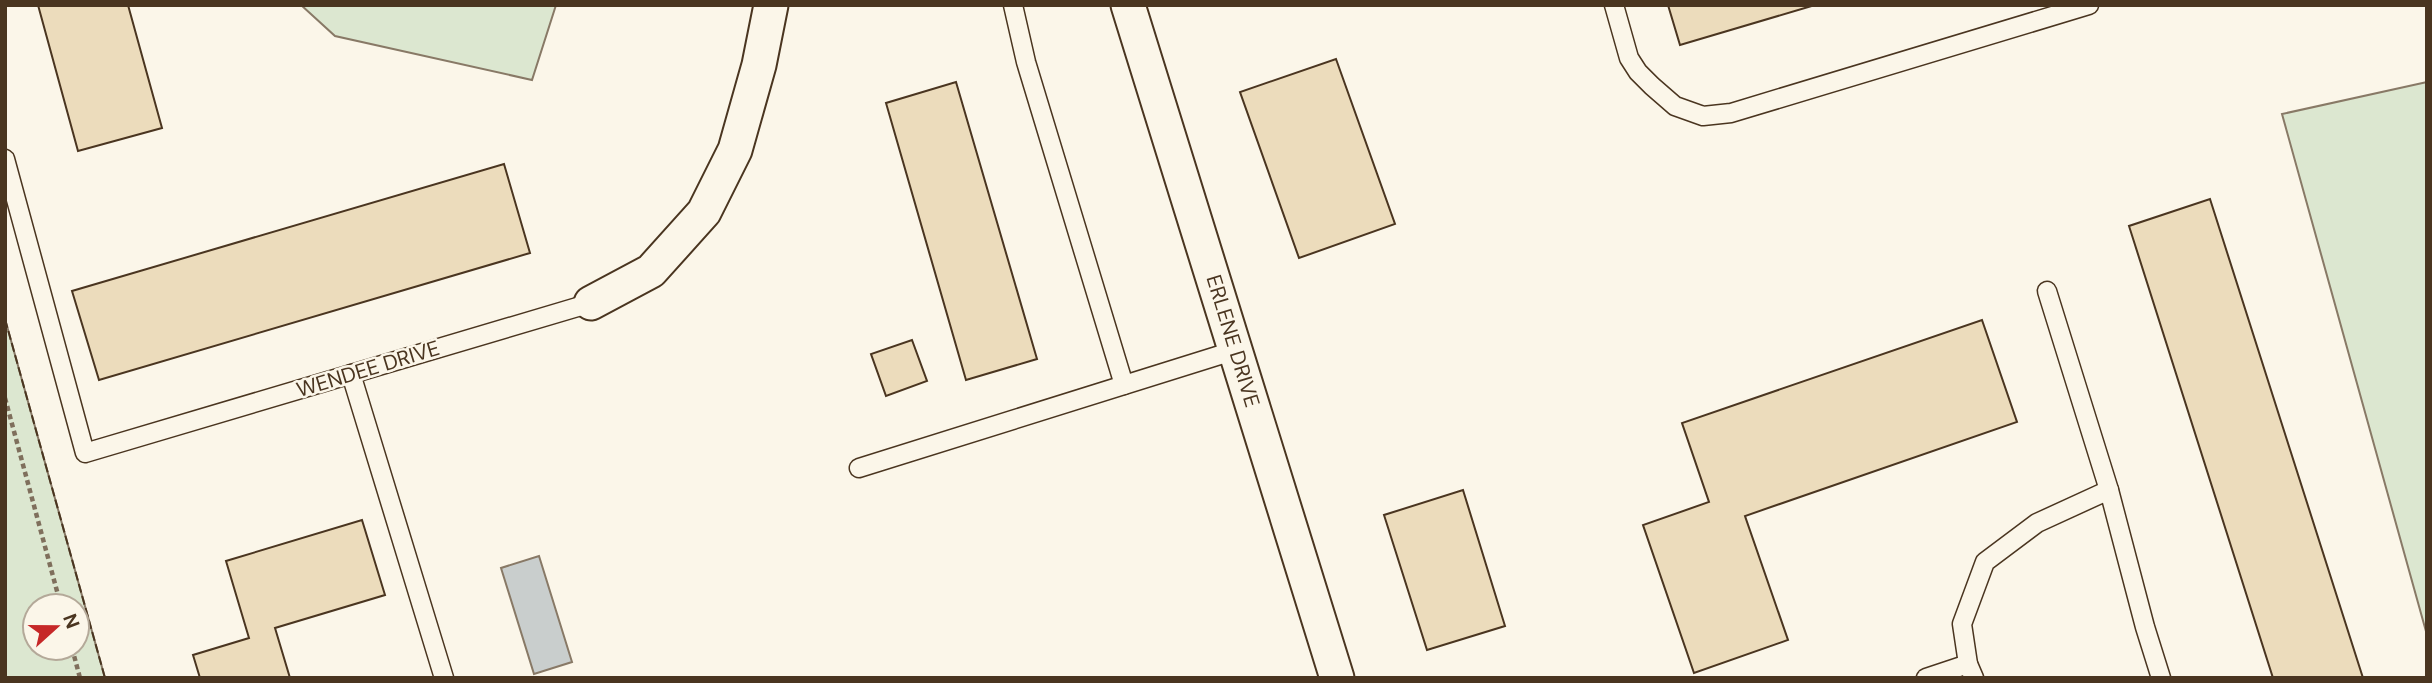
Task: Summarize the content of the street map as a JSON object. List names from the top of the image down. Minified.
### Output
{"streets":{"street":["ERLENE DRIVE","WENDEE DRIVE"]},"north":"right"}
